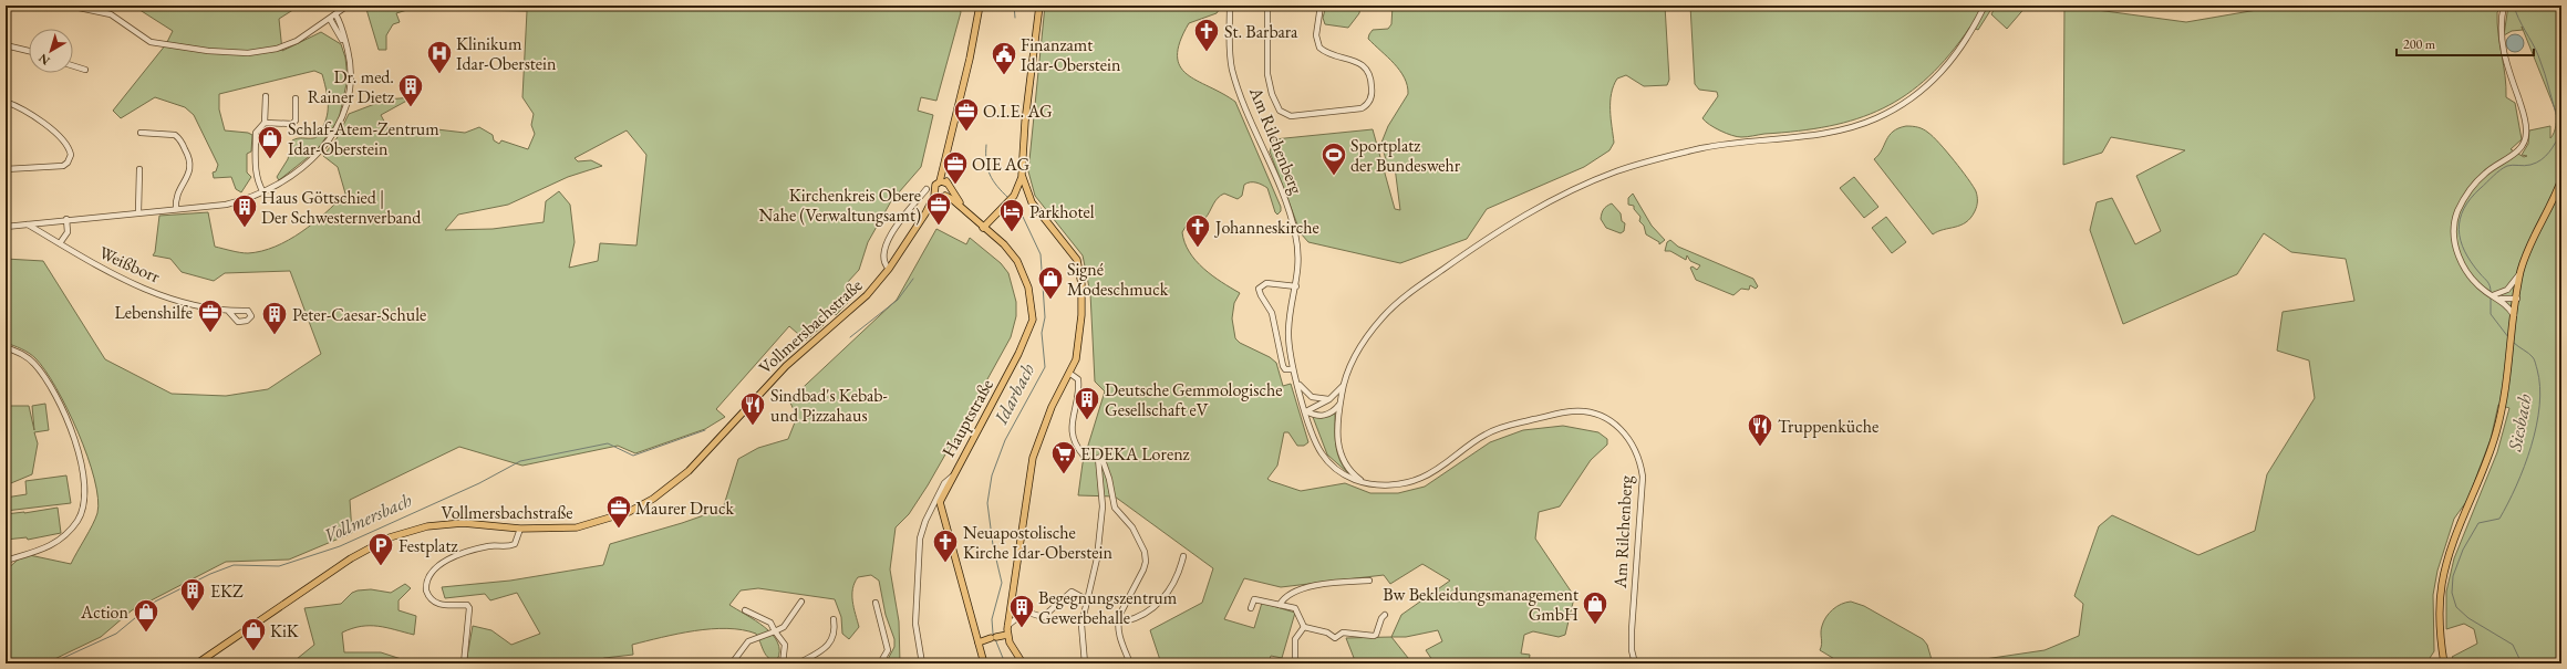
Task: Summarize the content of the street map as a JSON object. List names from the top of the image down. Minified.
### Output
{"streets":{"main road":["Vollmersbachstraße","Hauptstraße"],"street":["Am Rilchenberg","Weißborr"]},"crossings":[["Vollmersbachstraße","Hauptstraße"]],"water":["Idarbach","Siesbach","Vollmersbach"],"places":{"church":["St. Barbara","Johanneskirche","Neuapostolische Kirche Idar-Oberstein"],"hospital":["Klinikum Idar-Oberstein"],"public building":["Finanzamt Idar-Oberstein"],"building":["Dr. med. Rainer Dietz","Haus Göttschied | Der Schwesternverband","Peter-Caesar-Schule","Deutsche Gemmologische Gesellschaft eV","EKZ","Begegnungszentrum Gewerbehalle"],"office":["O.I.E. AG","OIE AG","Kirchenkreis Obere Nahe (Verwaltungsamt)","Lebenshilfe","Maurer Druck"],"shop":["Schlaf-Atem-Zentrum Idar-Oberstein","Signé Modeschmuck","Bw Bekleidungsmanagement GmbH","Action","KiK"],"sports":["Sportplatz der Bundeswehr"],"hotel":["Parkhotel"],"restaurant":["Sindbad's Kebab- und Pizzahaus","Truppenküche"],"supermarket":["EDEKA Lorenz"],"parking":["Festplatz"]},"scale_bar":"200 m","north":"bottom left"}
